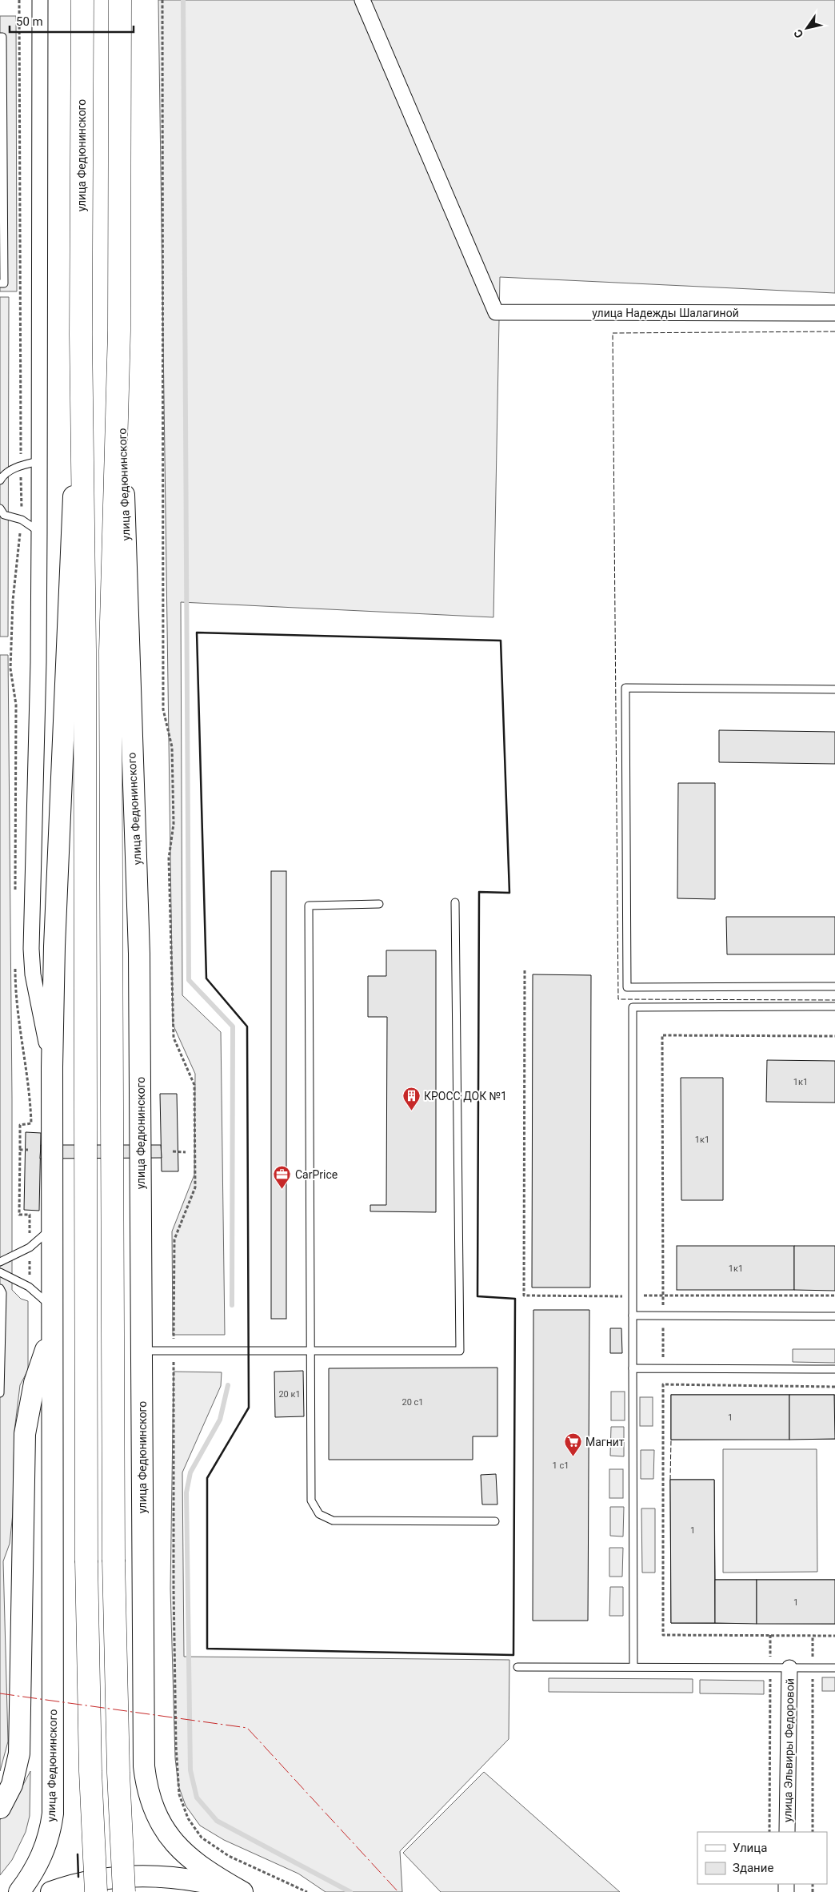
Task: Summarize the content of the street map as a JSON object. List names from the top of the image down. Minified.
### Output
{"streets":{"highway":["улица Федюнинского"],"street":["улица Надежды Шалагиной","улица Эльвиры Федоровой"]},"places":{"building":["КРОСС ДОК №1"],"office":["CarPrice"],"supermarket":["Магнит"]},"house_numbers":["1к1","1к1","1к1","20 к1","20 с1","1","1 с1","1","1"],"legend":["Улица","Здание"],"scale_bar":"50 m","north":"bottom left"}
